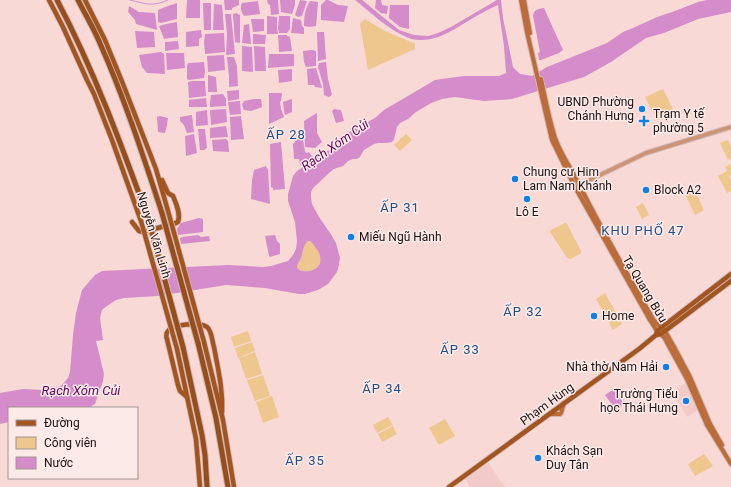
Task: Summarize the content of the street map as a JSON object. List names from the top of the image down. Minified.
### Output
{"streets":{"highway":["Nguyễn Văn Linh"],"main road":["Tạ Quang Bửu","Phạm Hùng"]},"crossings":[["Tạ Quang Bửu","Phạm Hùng"]],"districts":["ẤP 28","ẤP 31","KHU PHỐ 47","ẤP 32","ẤP 33","ẤP 34","ẤP 35"],"water":["Rạch Xóm Củi"],"places":{"other":["UBND Phường Chánh Hưng","Chung cư Him Lam Nam Khánh","Block A2","Lô E","Miếu Ngũ Hành","Home","Nhà thờ Nam Hải","Trường Tiểu học Thái Hưng","Khách Sạn Duy Tân"],"health":["Trạm Y tế phường 5"]},"legend":["Đường","Công viên","Nước"]}
